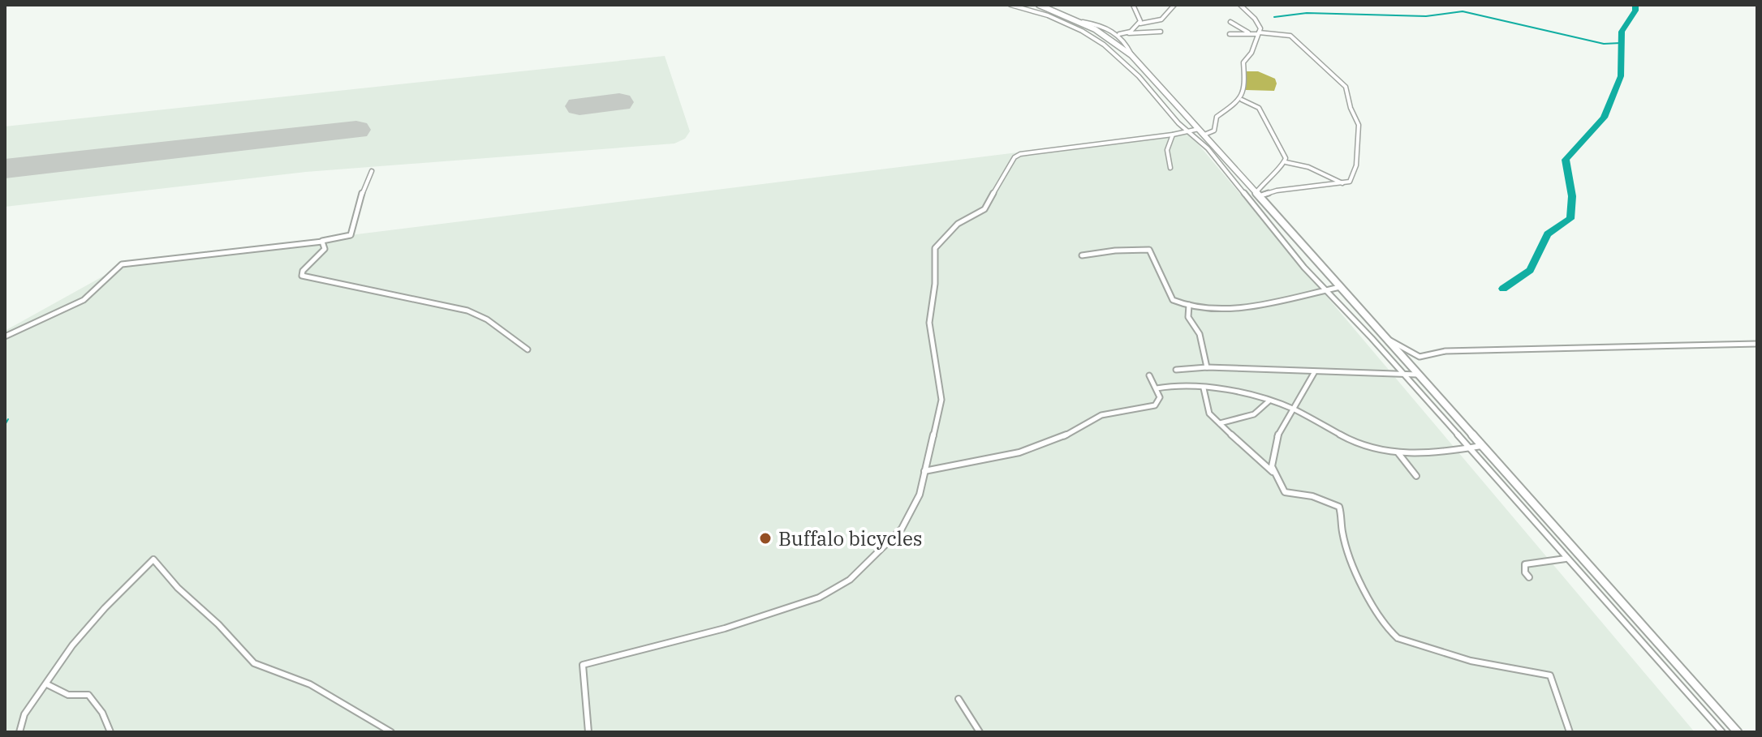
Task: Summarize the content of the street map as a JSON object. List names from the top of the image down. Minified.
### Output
{"places":["Buffalo bicycles"]}
